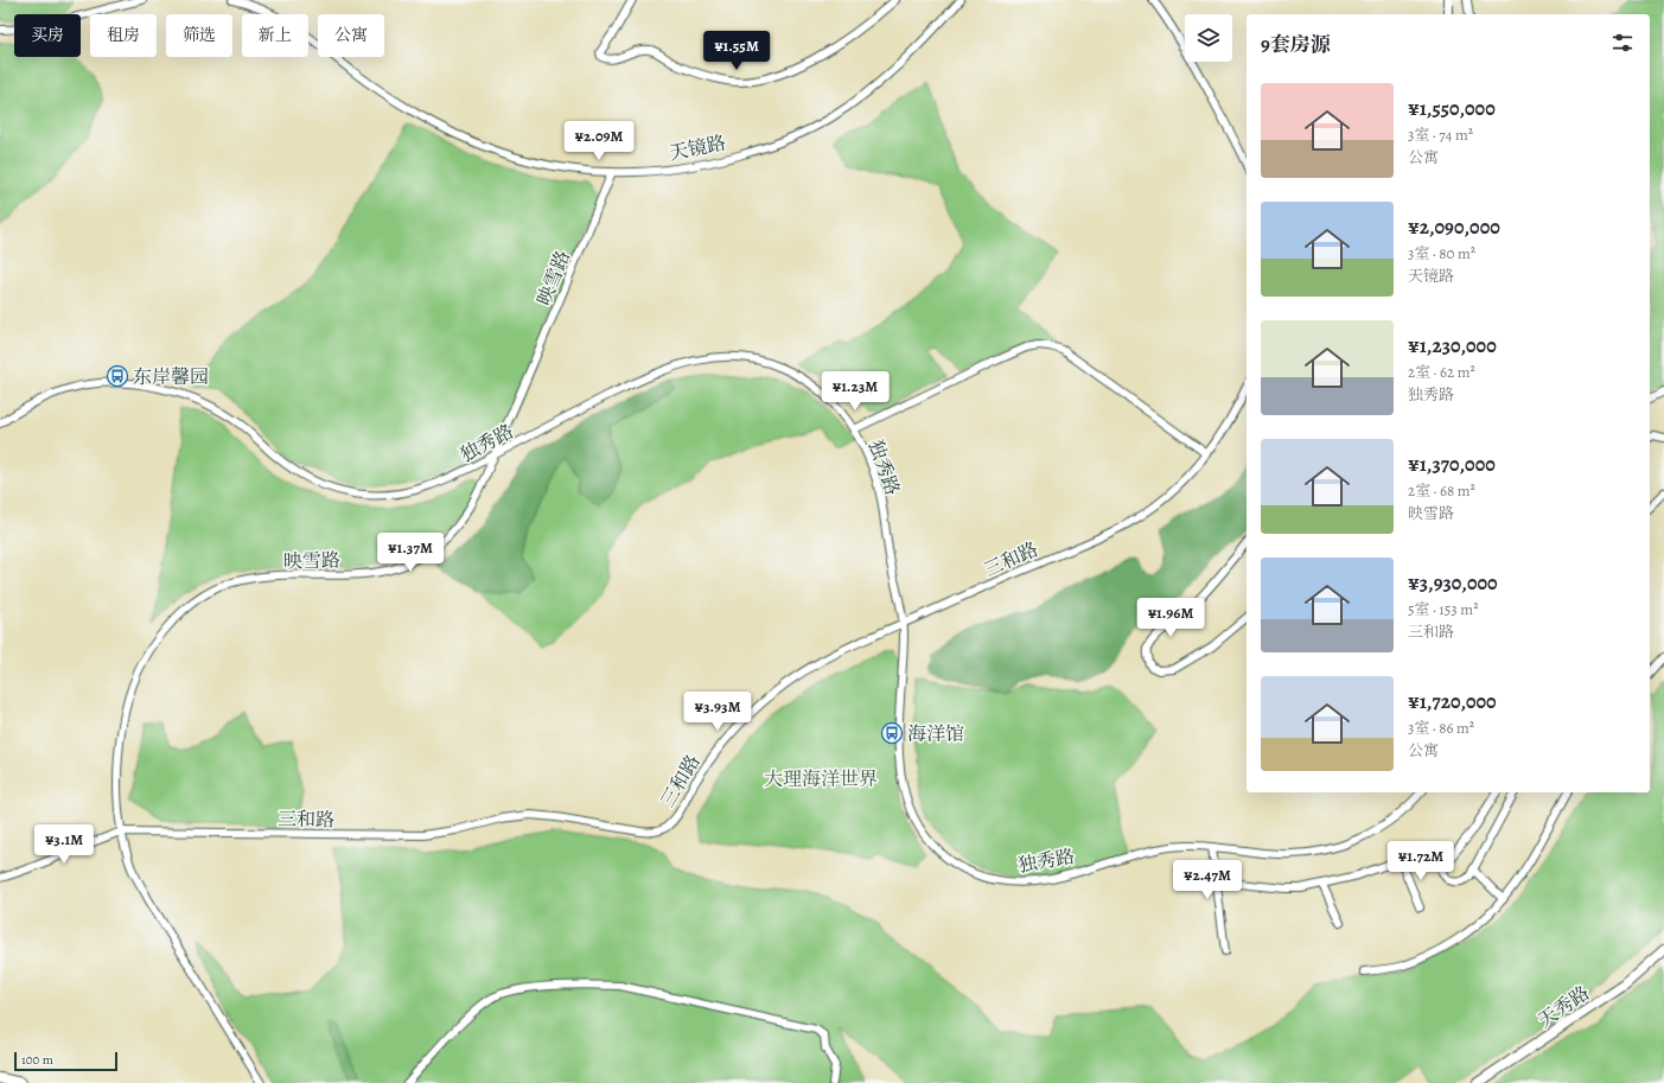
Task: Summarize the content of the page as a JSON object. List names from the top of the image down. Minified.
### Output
{"streets":{"main road":["天秀路"],"street":["天镜路","映雪路","独秀路","三和路"]},"crossings":[["天镜路","映雪路"],["映雪路","独秀路"],["映雪路","三和路"],["独秀路","三和路"]],"parks":["大理海洋世界"],"places":{"bus stop":["东岸馨园","海洋馆"]},"scale_bar":"100 m","page":{"chip":["买房","租房","筛选","新上","公寓"],"heading":"9套房源","price":["¥1.55M","¥2.09M","¥1.23M","¥1.37M","¥1.96M","¥3.93M","¥3.1M","¥1.72M","¥2.47M"],"list":[{"name":"¥1,550,000","note":"3室 · 74 m² · 公寓"},{"name":"¥2,090,000","note":"3室 · 80 m² · 天镜路"},{"name":"¥1,230,000","note":"2室 · 62 m² · 独秀路"},{"name":"¥1,370,000","note":"2室 · 68 m² · 映雪路"},{"name":"¥3,930,000","note":"5室 · 153 m² · 三和路"},{"name":"¥1,720,000","note":"3室 · 86 m² · 公寓"}],"scale":"100 m"}}
